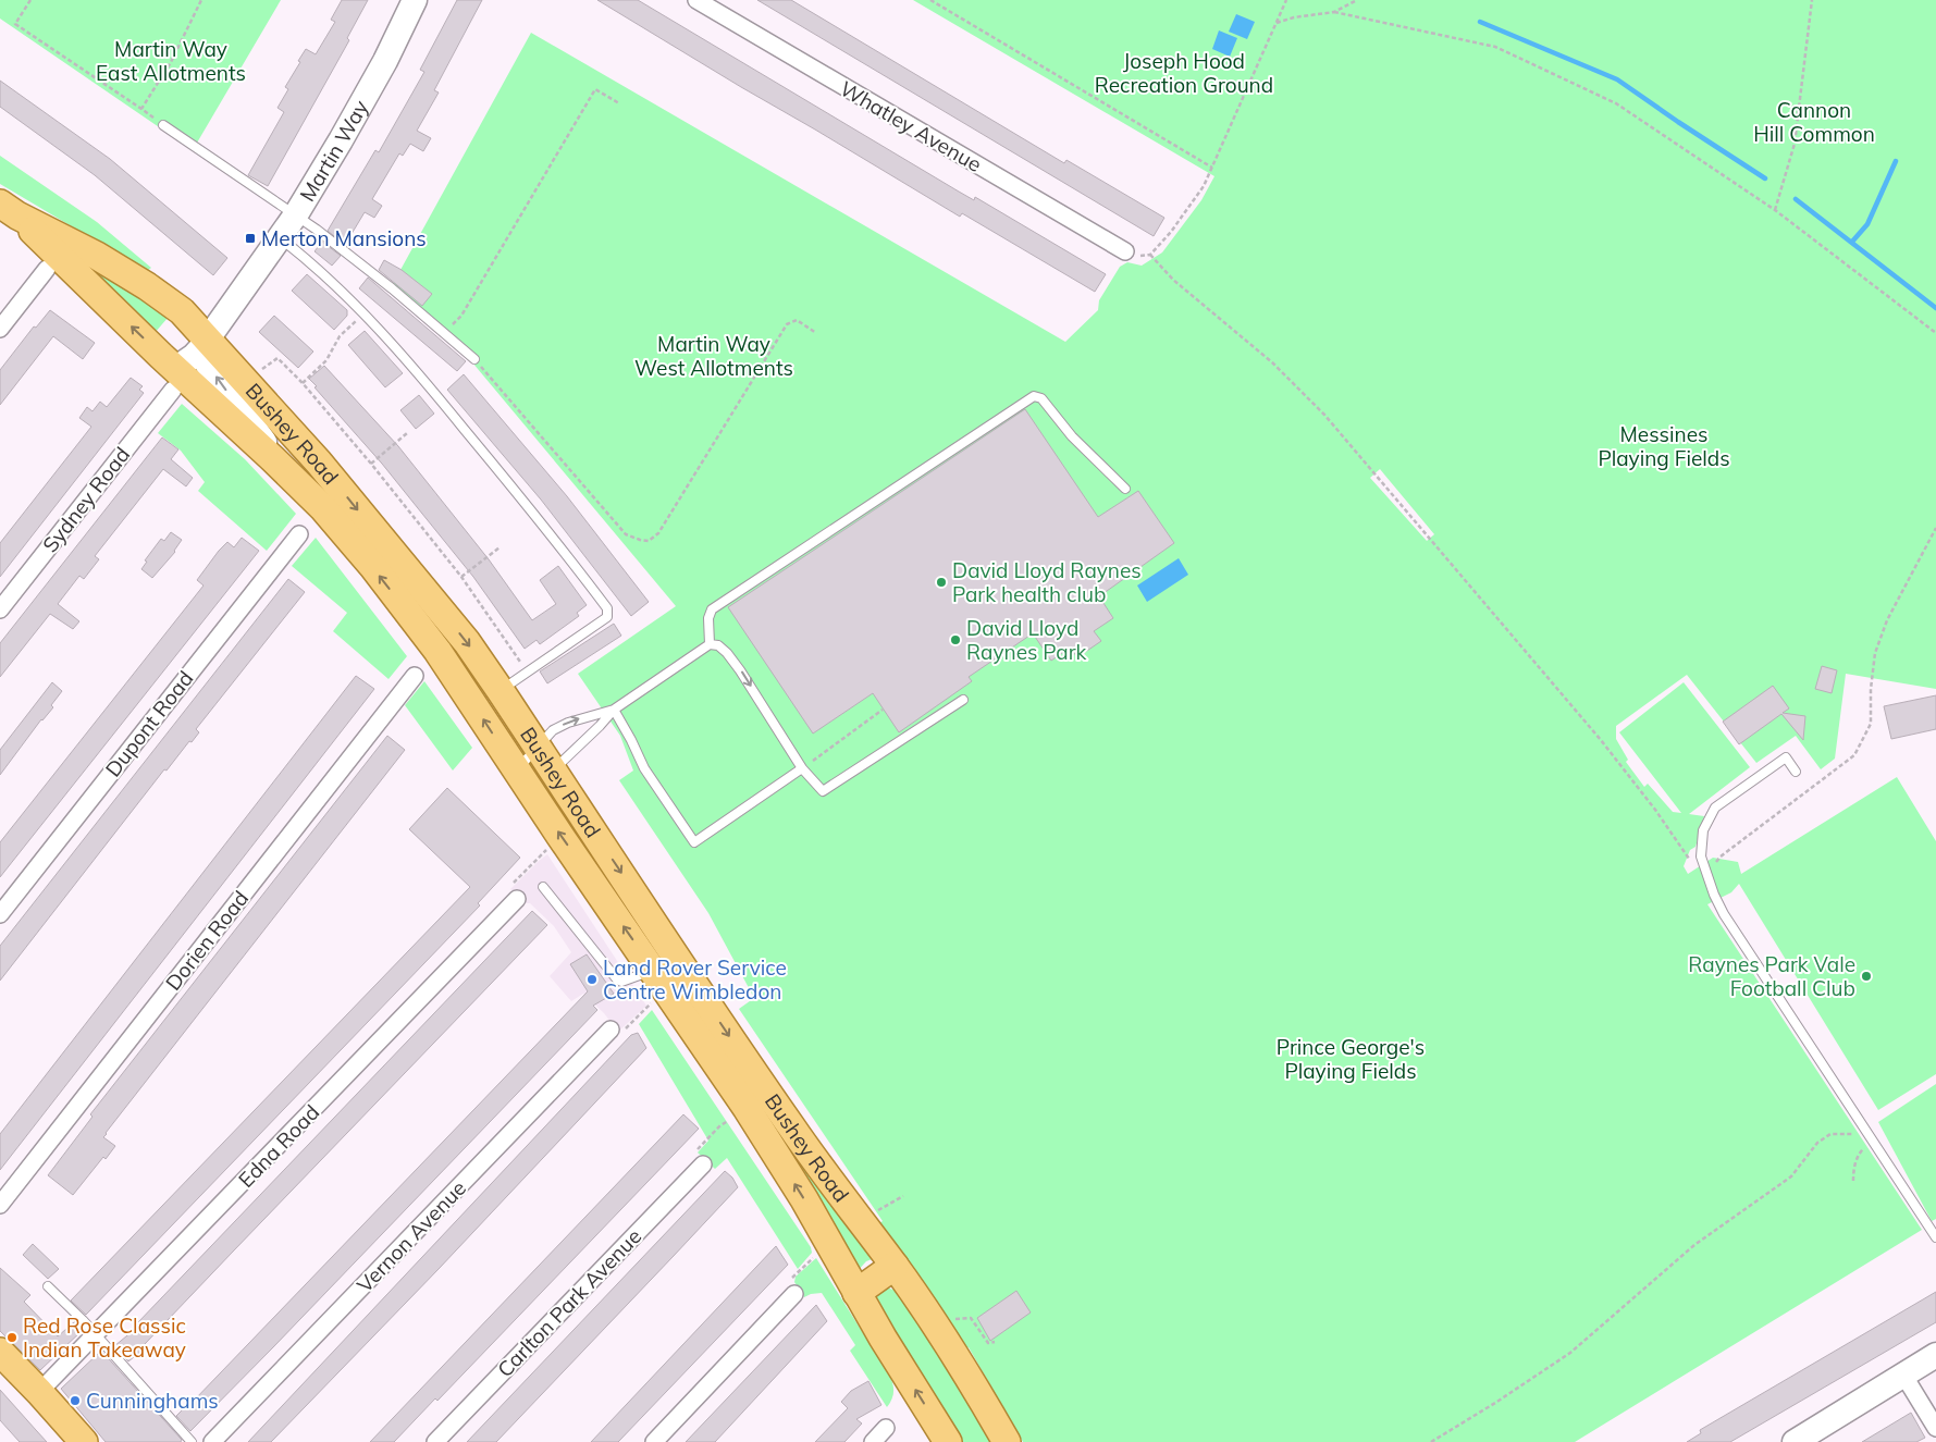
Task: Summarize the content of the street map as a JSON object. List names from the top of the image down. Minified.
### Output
{"streets":{"main road":["Martin Way","Bushey Road"],"street":["Whatley Avenue","Sydney Road","Dupont Road","Dorien Road","Edna Road","Vernon Avenue","Carlton Park Avenue"]},"crossings":[["Martin Way","Bushey Road"],["Martin Way","Sydney Road"],["Bushey Road","Sydney Road"]],"parks":["Martin Way East Allotments","Joseph Hood Recreation Ground","Cannon Hill Common","Martin Way West Allotments","Messines Playing Fields","Prince George's Playing Fields"],"places":{"transit":["Merton Mansions"],"other":["David Lloyd Raynes Park health club","David Lloyd Raynes Park","Raynes Park Vale Football Club","Land Rover Service Centre Wimbledon","Red Rose Classic Indian Takeaway","Cunninghams"]}}
